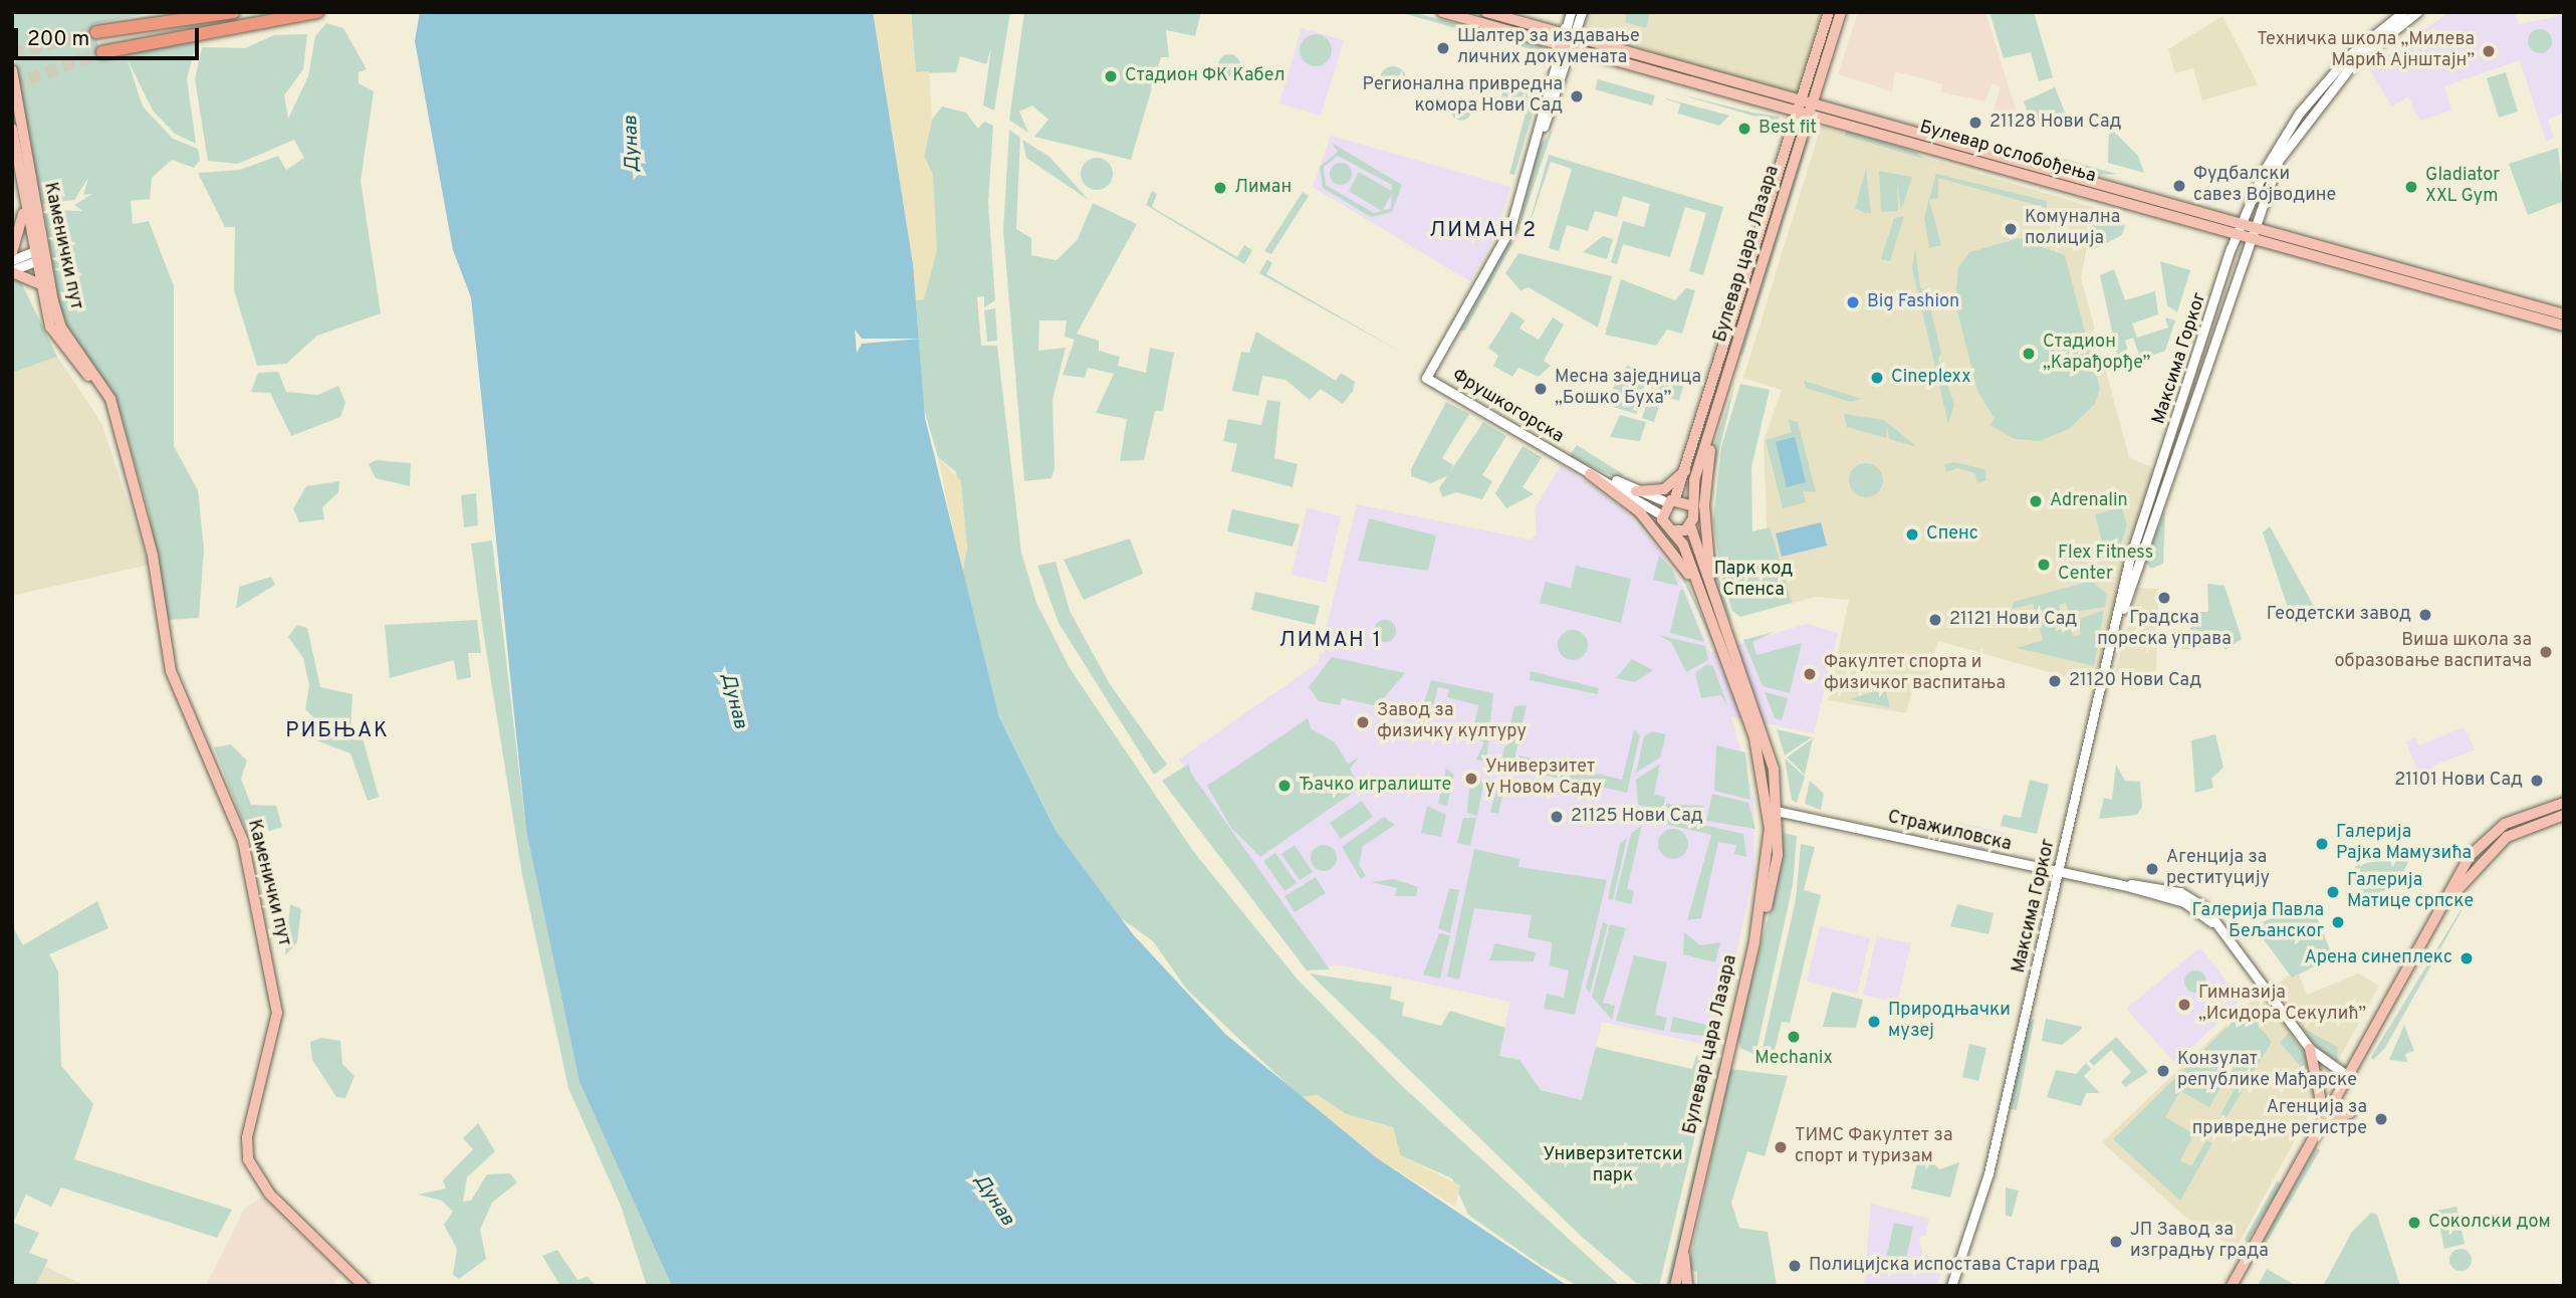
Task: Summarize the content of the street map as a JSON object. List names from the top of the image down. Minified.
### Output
{"streets":{"main road":["Булевар ослобођења","Каменички пут","Булевар цара Лазара"],"street":["Максима Горког","Фрушкогорска","Стражиловска"]},"crossings":[["Булевар ослобођења","Булевар цара Лазара"],["Булевар ослобођења","Максима Горког"],["Булевар ослобођења","Фрушкогорска"],["Булевар цара Лазара","Фрушкогорска"],["Булевар цара Лазара","Стражиловска"],["Максима Горког","Стражиловска"]],"districts":["ЛИМАН 2","ЛИМАН 1","РИБЊАК"],"water":["Дунав"],"parks":["Парк код Спенса","Универзитетски парк"],"places":["Шалтер за издавање личних докумената","Техничка школа „Милева Марић Ајнштајн”","Стадион ФК Кабел","Регионална привредна комора Нови Сад","21128 Нови Сад","Best fit","Фудбалски савез Војводине","Gladiator XXL Gym","Лиман","Комунална полиција","Big Fashion","Стадион „Карађорђе”","Cineplexx","Месна заједница „Бошко Буха”","Adrenalin","Спенс","Flex Fitness Center","Градска пореска управа","Геодетски завод","21121 Нови Сад","Виша школа за образовање васпитача","Факултет спорта и физичког васпитања","21120 Нови Сад","Завод за физичку културу","Универзитет у Новом Саду","21101 Нови Сад","Ђачко игралиште","21125 Нови Сад","Галерија Рајка Мамузића","Агенција за реституцију","Галерија Матице српске","Галерија Павла Бељанског","Арена синеплекс","Гимназија „Исидора Секулић”","Природњачки музеј","Mechanix","Конзулат републике Мађарске","Агенција за привредне регистре","ТИМС Факултет за спорт и туризам","Соколски дом","ЈП Завод за изградњу града","Полицијска испостава Стари град"],"scale_bar":"200 m"}
